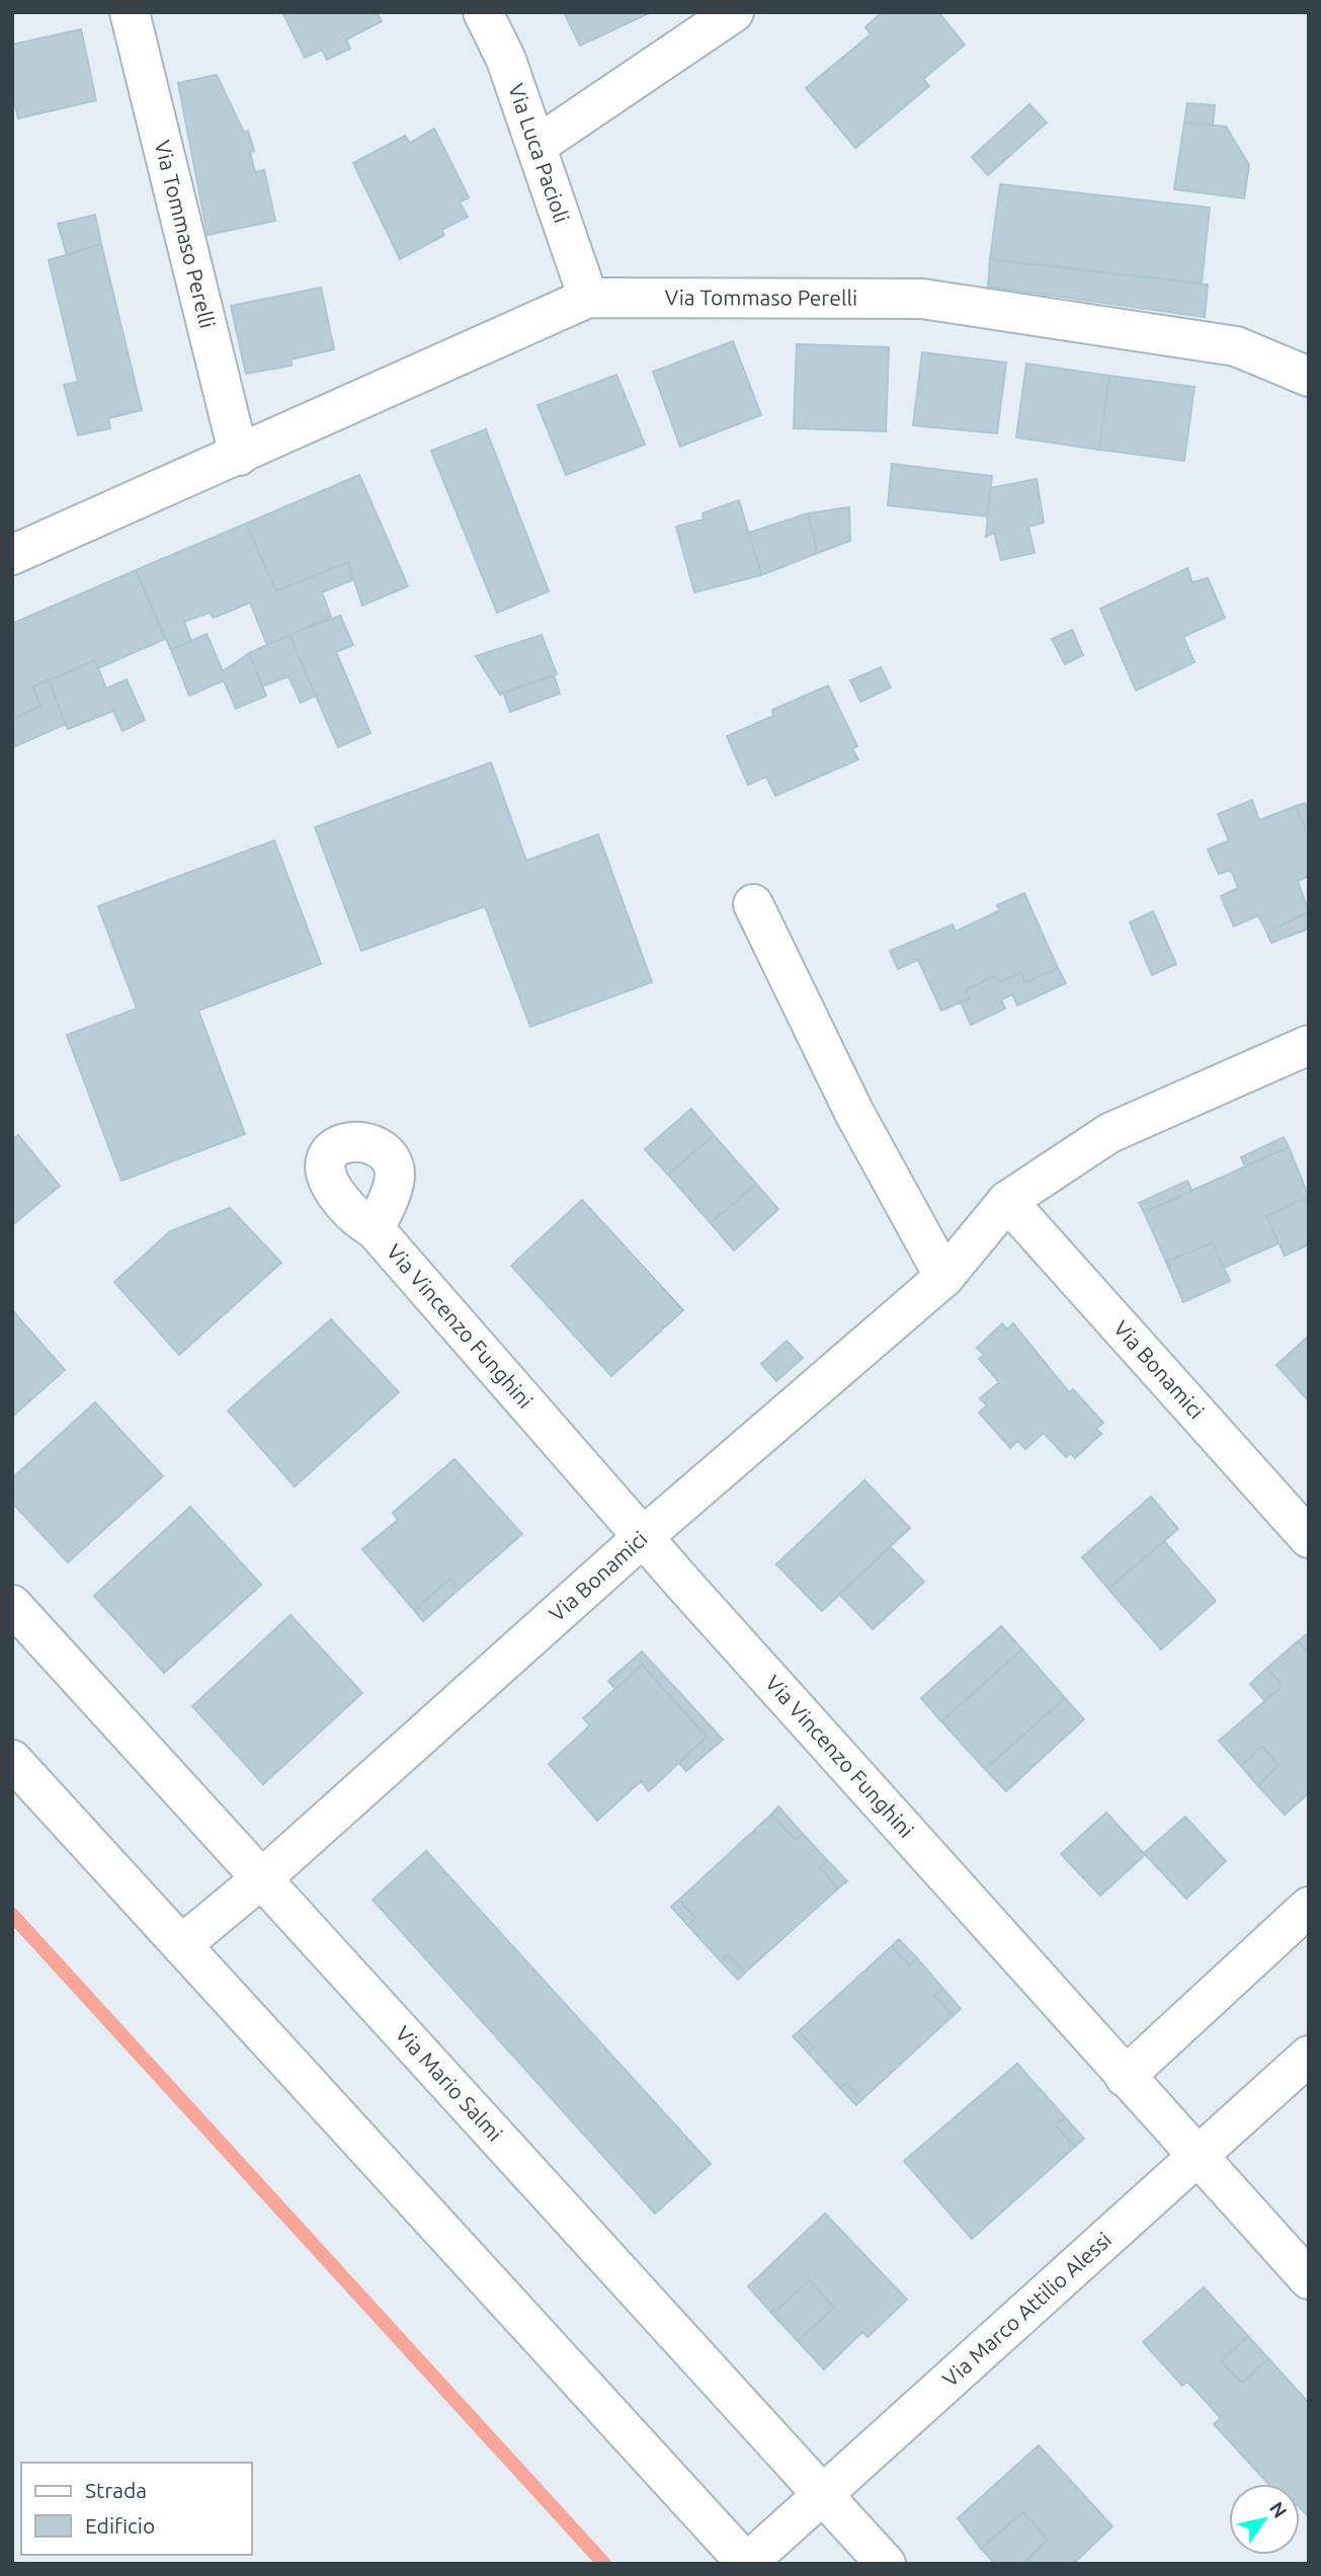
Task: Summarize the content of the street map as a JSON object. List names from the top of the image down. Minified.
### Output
{"streets":{"street":["Via Luca Pacioli","Via Tommaso Perelli","Via Vincenzo Funghini","Via Bonamici","Via Mario Salmi","Via Marco Attilio Alessi"]},"crossings":[["Via Luca Pacioli","Via Tommaso Perelli"],["Via Vincenzo Funghini","Via Bonamici"],["Via Vincenzo Funghini","Via Marco Attilio Alessi"],["Via Bonamici","Via Mario Salmi"],["Via Mario Salmi","Via Marco Attilio Alessi"]],"legend":["Strada","Edificio"],"north":"top right"}
